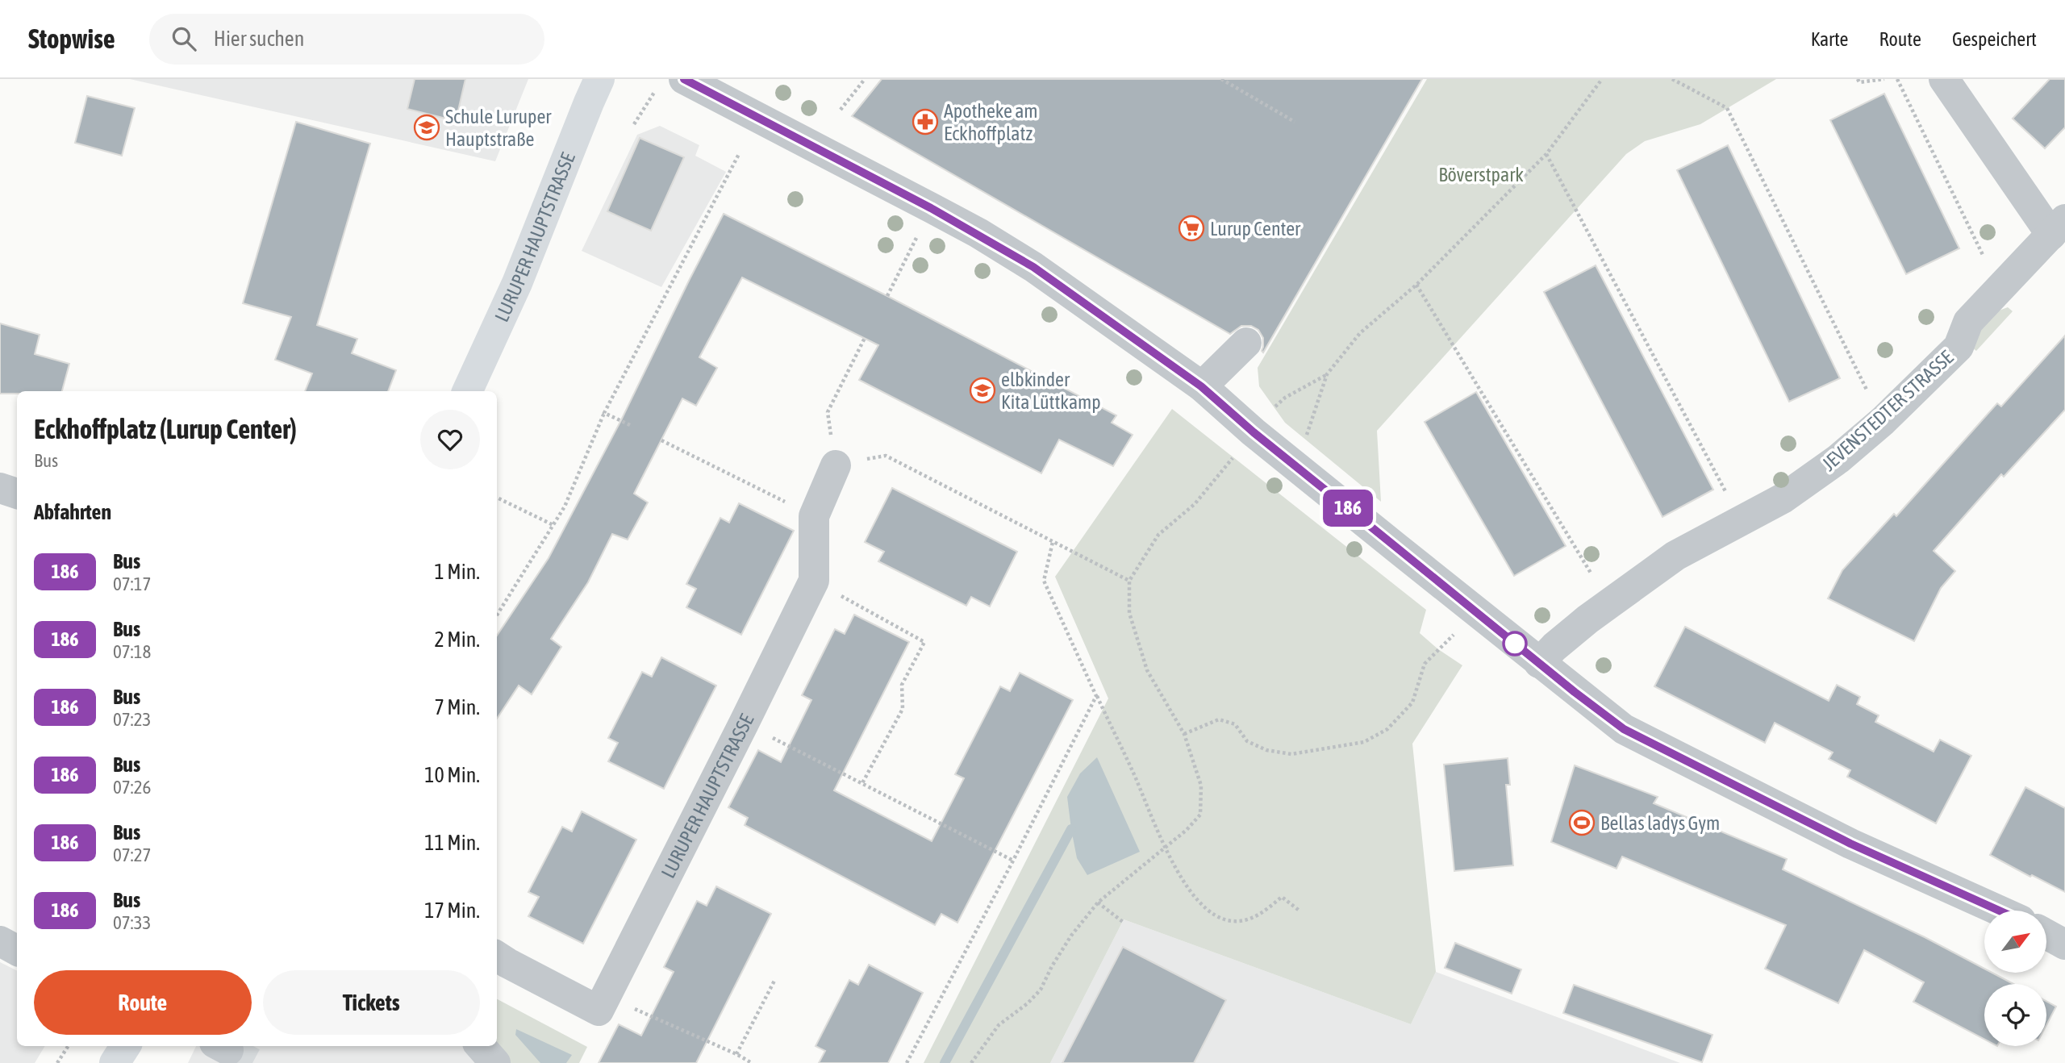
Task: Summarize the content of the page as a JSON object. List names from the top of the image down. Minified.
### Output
{"streets":{"main road":["LURUPER HAUPTSTRASSE"],"street":["JEVENSTEDTER STRASSE"]},"parks":["Böverstpark"],"places":{"pharmacy":["Apotheke am Eckhoffplatz"],"school or university":["Schule Luruper Hauptstraße","elbkinder Kita Lüttkamp"],"supermarket":["Lurup Center"],"sports":["Bellas ladys Gym"]},"lines":["bus line 186"],"north":"top right","page":{"header":"Stopwise","search":"Hier suchen","nav":["Karte","Route","Gespeichert"],"on_map":"186","heading":[["Eckhoffplatz (Lurup Center)","Bus"],"Abfahrten"],"list":[{"mark":"186","name":"Bus","note":"07:17","value":"1 Min."},{"mark":"186","name":"Bus","note":"07:18","value":"2 Min."},{"mark":"186","name":"Bus","note":"07:23","value":"7 Min."},{"mark":"186","name":"Bus","note":"07:26","value":"10 Min."},{"mark":"186","name":"Bus","note":"07:27","value":"11 Min."},{"mark":"186","name":"Bus","note":"07:33","value":"17 Min."}],"buttons":["Route","Tickets"]}}
